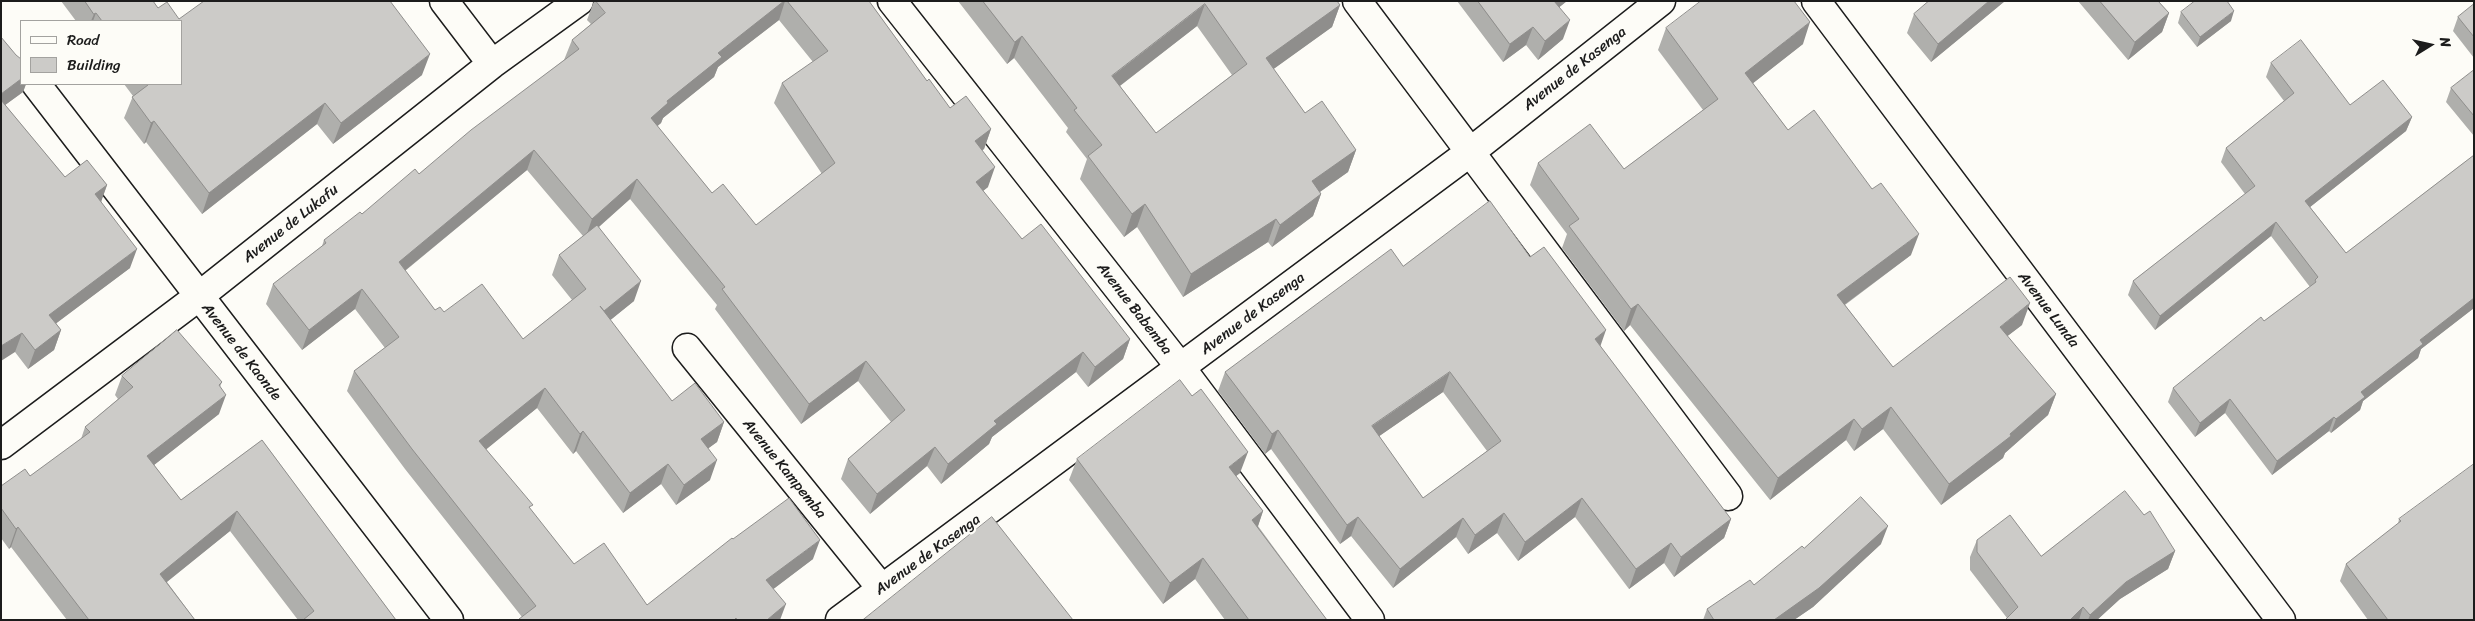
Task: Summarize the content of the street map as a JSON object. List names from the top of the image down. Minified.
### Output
{"streets":{"street":["Avenue de Kasenga","Avenue de Lukafu","Avenue Babemba","Avenue Lunda","Avenue de Kaonde","Avenue Kampemba"]},"crossings":[["Avenue de Kasenga","Avenue Babemba"],["Avenue de Kasenga","Avenue Kampemba"],["Avenue de Lukafu","Avenue de Kaonde"]],"legend":["Road","Building"],"north":"right"}
